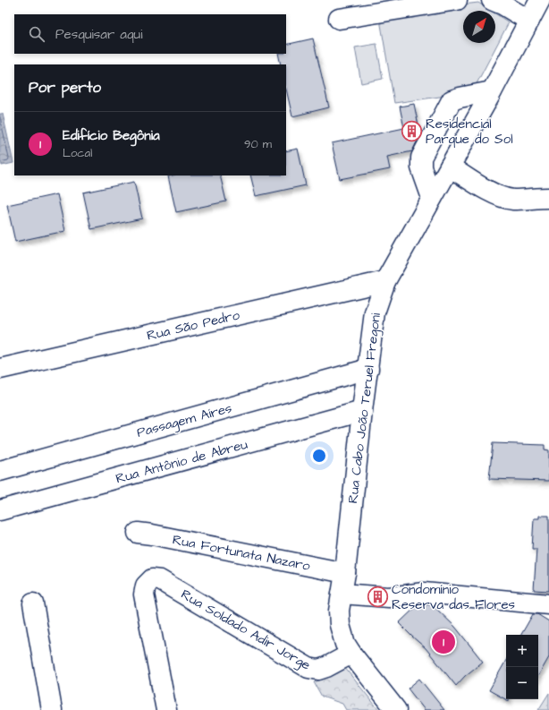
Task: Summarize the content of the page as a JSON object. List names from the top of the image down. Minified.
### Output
{"streets":{"street":["Rua São Pedro","Rua Cabo João Teruel Fregoni","Passagem Aíres","Rua Antônio de Abreu","Rua Fortunata Nazaro","Rua Soldado Adir Jorge"]},"crossings":[["Rua São Pedro","Rua Cabo João Teruel Fregoni"],["Rua Cabo João Teruel Fregoni","Passagem Aíres"],["Rua Cabo João Teruel Fregoni","Rua Antônio de Abreu"],["Rua Cabo João Teruel Fregoni","Rua Fortunata Nazaro"],["Rua Cabo João Teruel Fregoni","Rua Soldado Adir Jorge"]],"places":{"building":["Residencial Parque do Sol","Condomínio Reserva das Flores"]},"north":"top right","page":{"search":"Pesquisar aqui","heading":"Por perto","list":[{"mark":"1","name":"Edifício Begônia","note":"Local","value":"90 m"}],"pins":"1","map_buttons":["+","−"]}}
